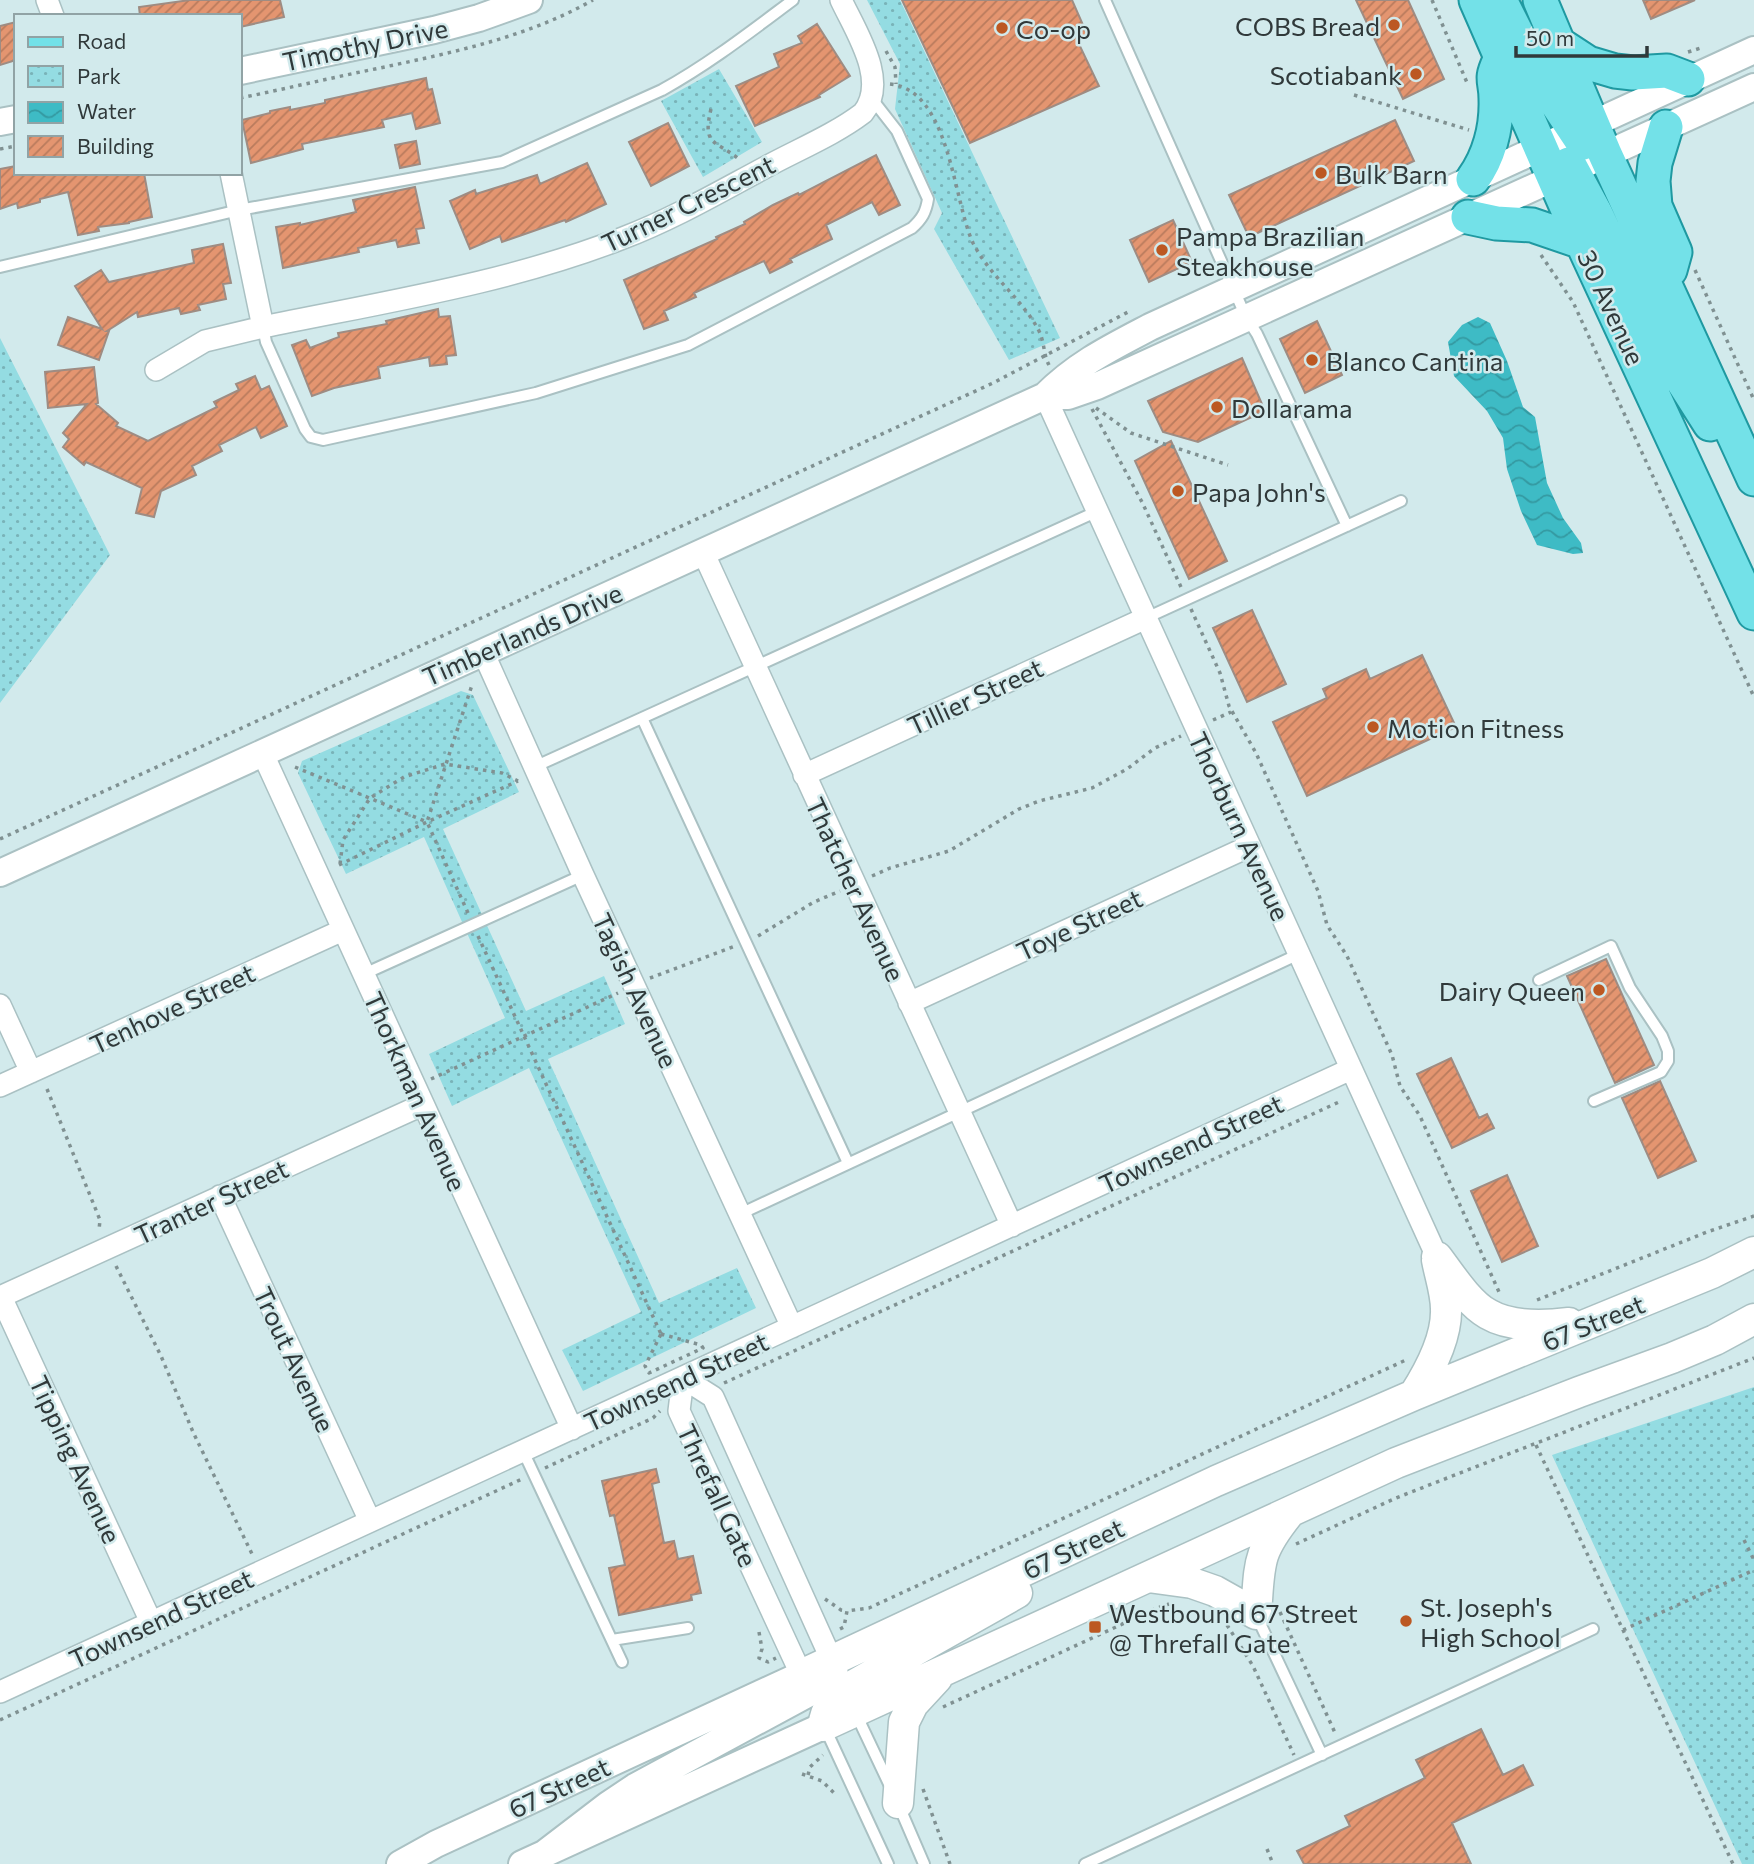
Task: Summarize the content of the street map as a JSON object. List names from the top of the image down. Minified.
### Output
{"streets":{"main road":["30 Avenue","67 Street"],"street":["Timothy Drive","Turner Crescent","Timberlands Drive","Tillier Street","Thorburn Avenue","Thatcher Avenue","Toye Street","Tagish Avenue","Tenhove Street","Thorkman Avenue","Townsend Street","Tranter Street","Trout Avenue","Tipping Avenue","Threfall Gate"]},"crossings":[["30 Avenue","Timberlands Drive"],["Timberlands Drive","Thorburn Avenue"],["Timberlands Drive","Thatcher Avenue"],["Timberlands Drive","Tagish Avenue"],["Timberlands Drive","Thorkman Avenue"],["Tillier Street","Thorburn Avenue"],["Tillier Street","Thatcher Avenue"],["Thorburn Avenue","Toye Street"],["Thorburn Avenue","Townsend Street"],["Thatcher Avenue","Toye Street"],["Thatcher Avenue","Townsend Street"],["Tagish Avenue","Townsend Street"],["Tenhove Street","Thorkman Avenue"],["Thorkman Avenue","Townsend Street"],["Thorkman Avenue","Tranter Street"],["Townsend Street","Trout Avenue"],["Townsend Street","Tipping Avenue"],["Townsend Street","Threfall Gate"],["Tranter Street","Trout Avenue"],["Tranter Street","Tipping Avenue"],["67 Street","Threfall Gate"]],"places":{"other":["COBS Bread","Co-op","Scotiabank","Bulk Barn","Pampa Brazilian Steakhouse","Blanco Cantina","Dollarama","Papa John's","Motion Fitness","Dairy Queen","St. Joseph's High School"],"transit":["Westbound 67 Street @ Threfall Gate"]},"legend":["Road","Park","Water","Building"],"scale_bar":"50 m"}
